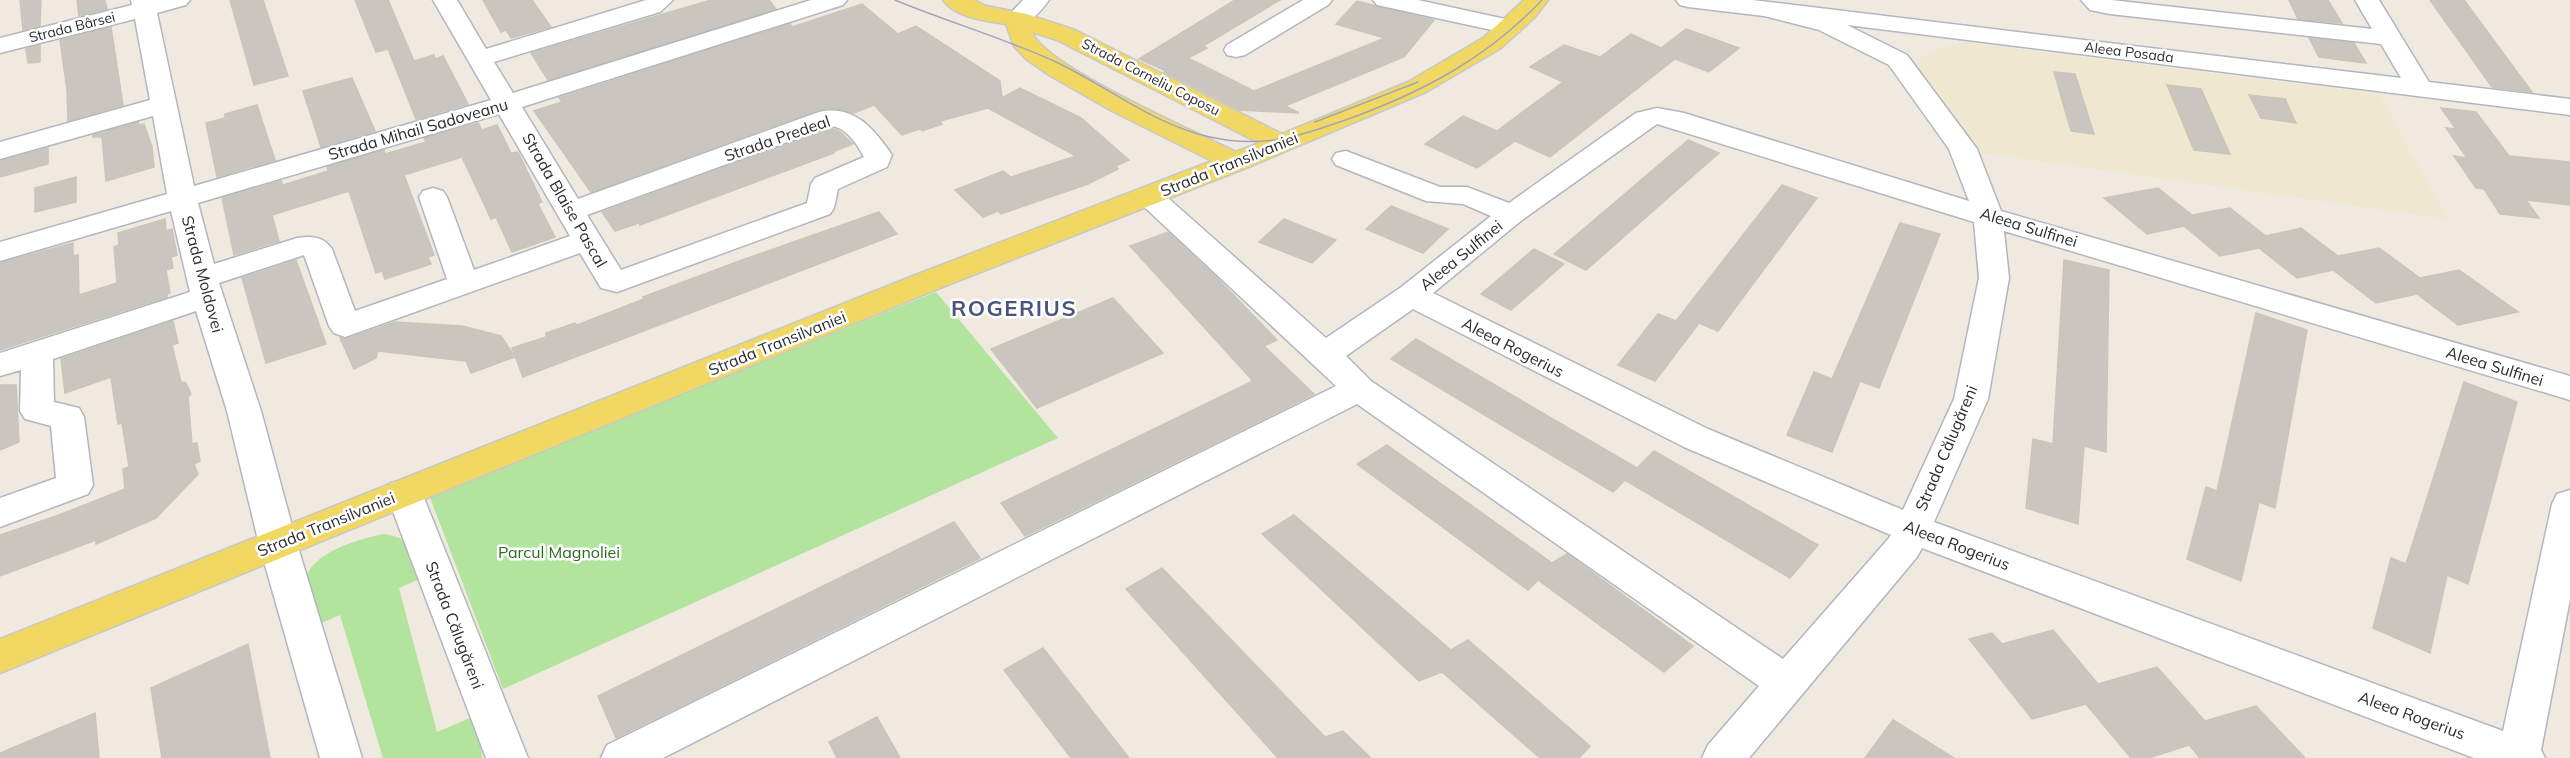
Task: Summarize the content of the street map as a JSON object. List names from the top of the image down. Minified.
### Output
{"streets":{"main road":["Strada Corneliu Coposu","Strada Transilvaniei"],"street":["Strada Bârsei","Aleea Posada","Strada Mihail Sadoveanu","Strada Predeal","Strada Blaise Pascal","Aleea Sulfinei","Strada Moldovei","Aleea Rogerius","Strada Călugăreni"]},"crossings":[["Strada Bârsei","Strada Moldovei"],["Aleea Posada","Strada Călugăreni"],["Strada Corneliu Coposu","Strada Transilvaniei"],["Strada Mihail Sadoveanu","Strada Blaise Pascal"],["Strada Mihail Sadoveanu","Strada Moldovei"],["Strada Predeal","Strada Blaise Pascal"],["Strada Transilvaniei","Strada Moldovei"],["Strada Transilvaniei","Strada Călugăreni"],["Aleea Sulfinei","Aleea Rogerius"],["Aleea Sulfinei","Strada Călugăreni"],["Aleea Rogerius","Strada Călugăreni"]],"districts":["ROGERIUS"],"parks":["Parcul Magnoliei"]}
